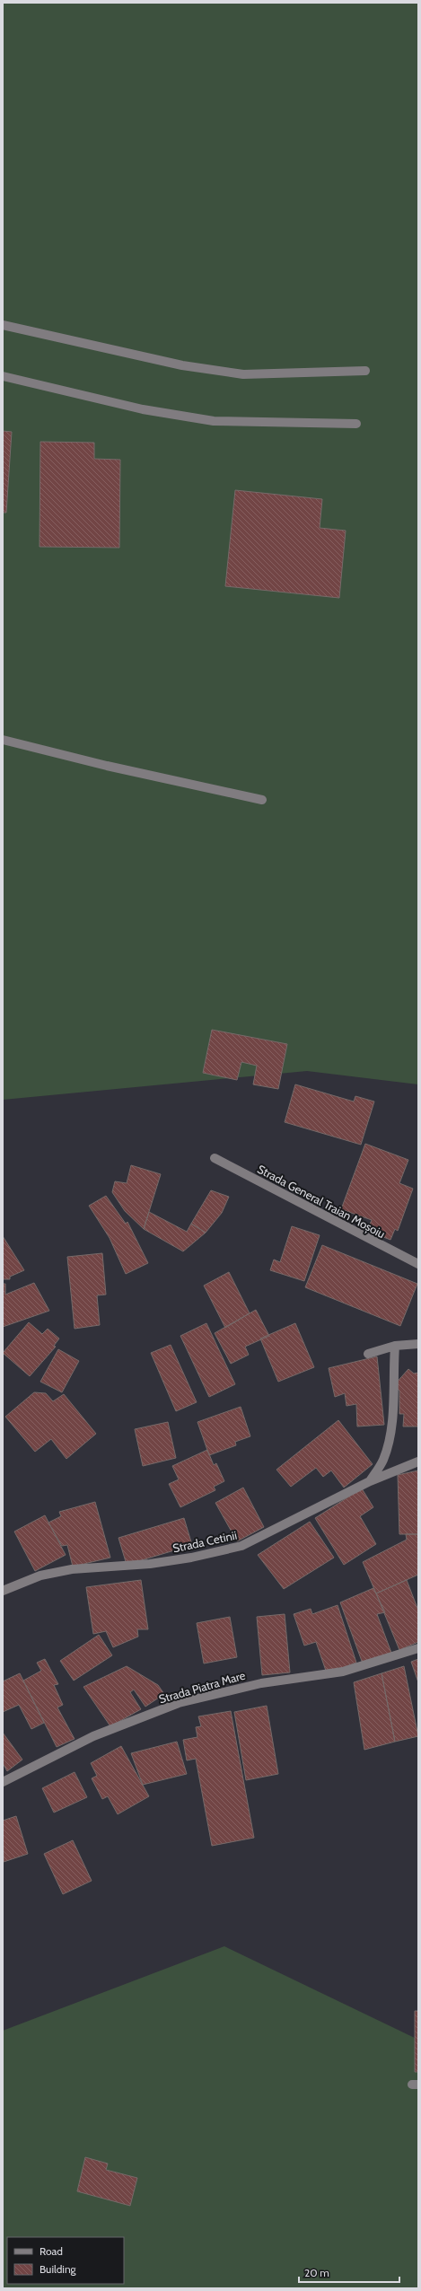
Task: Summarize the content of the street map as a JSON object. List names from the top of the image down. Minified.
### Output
{"streets":{"street":["Strada General Traian Moșoiu","Strada Cetinii","Strada Piatra Mare"]},"legend":["Road","Building"],"scale_bar":"20 m"}
